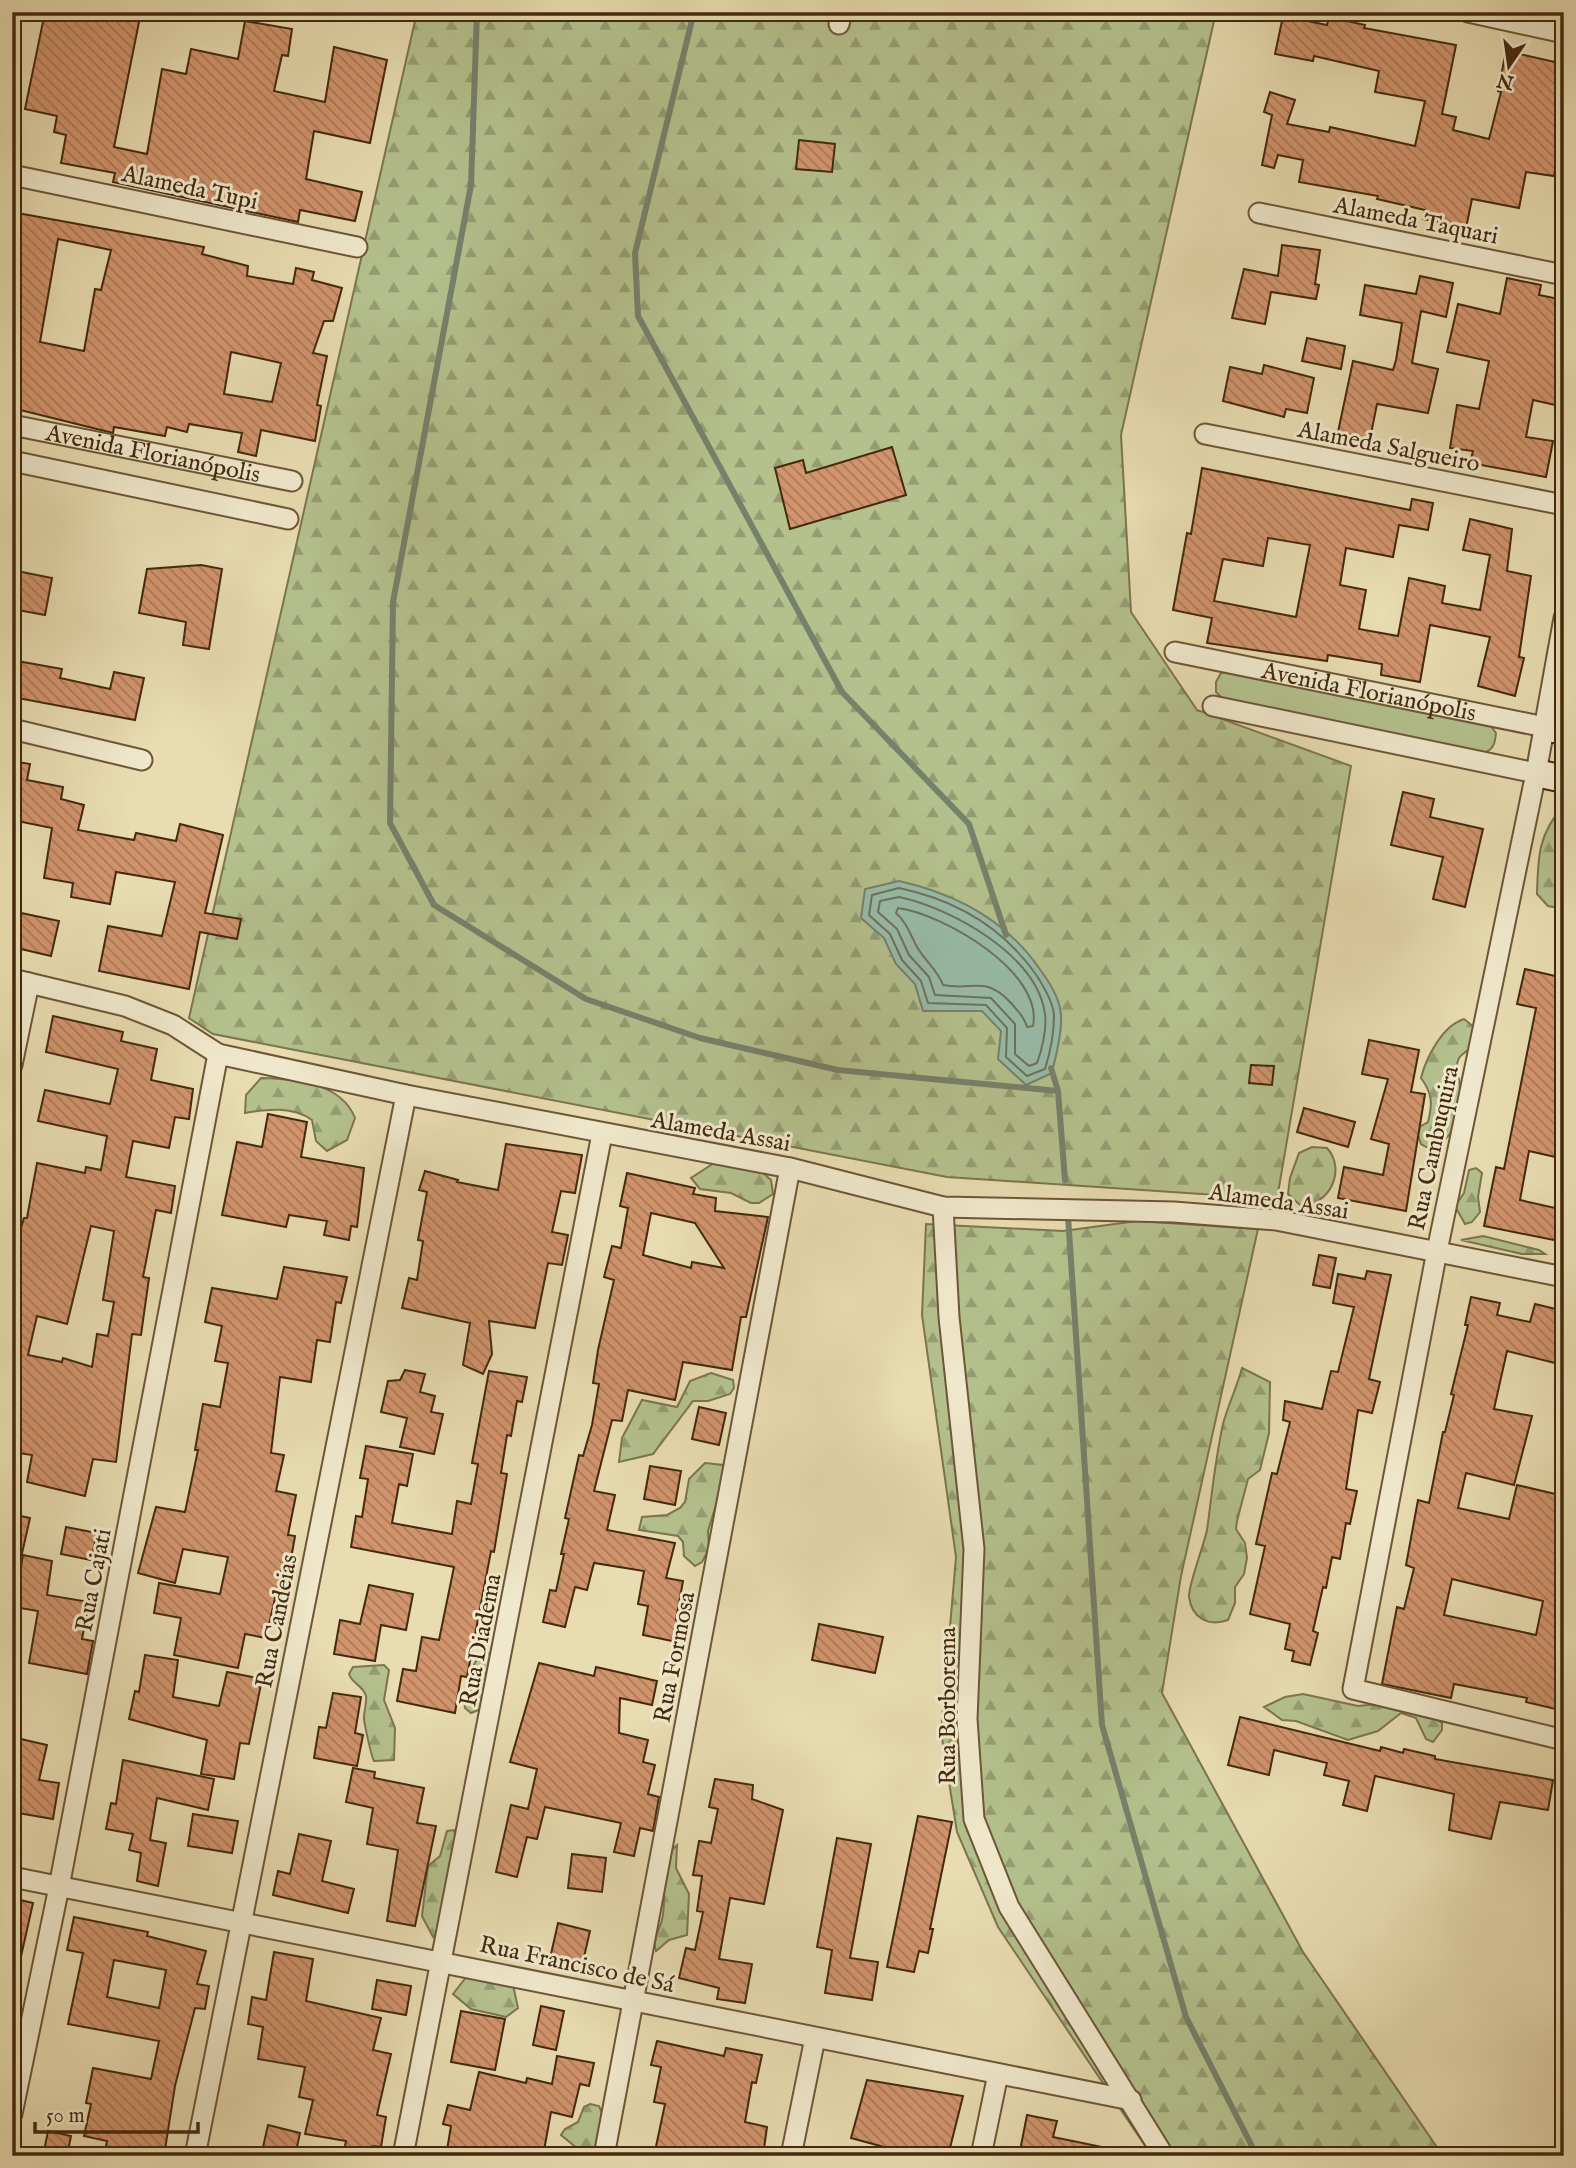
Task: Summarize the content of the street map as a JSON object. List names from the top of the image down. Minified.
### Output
{"streets":{"street":["Alameda Tupi","Alameda Taquari","Alameda Salgueiro","Avenida Florianópolis","Alameda Assai","Rua Cambuquira","Rua Cajati","Rua Candeias","Rua Diadema","Rua Formosa","Rua Borborema","Rua Francisco de Sá"]},"crossings":[["Avenida Florianópolis","Rua Cambuquira"],["Alameda Assai","Rua Cambuquira"],["Alameda Assai","Rua Cajati"],["Alameda Assai","Rua Candeias"],["Alameda Assai","Rua Diadema"],["Alameda Assai","Rua Formosa"],["Alameda Assai","Rua Borborema"],["Rua Cajati","Rua Francisco de Sá"],["Rua Candeias","Rua Francisco de Sá"],["Rua Diadema","Rua Francisco de Sá"],["Rua Formosa","Rua Francisco de Sá"],["Rua Borborema","Rua Francisco de Sá"]],"scale_bar":"50 m","north":"bottom"}
